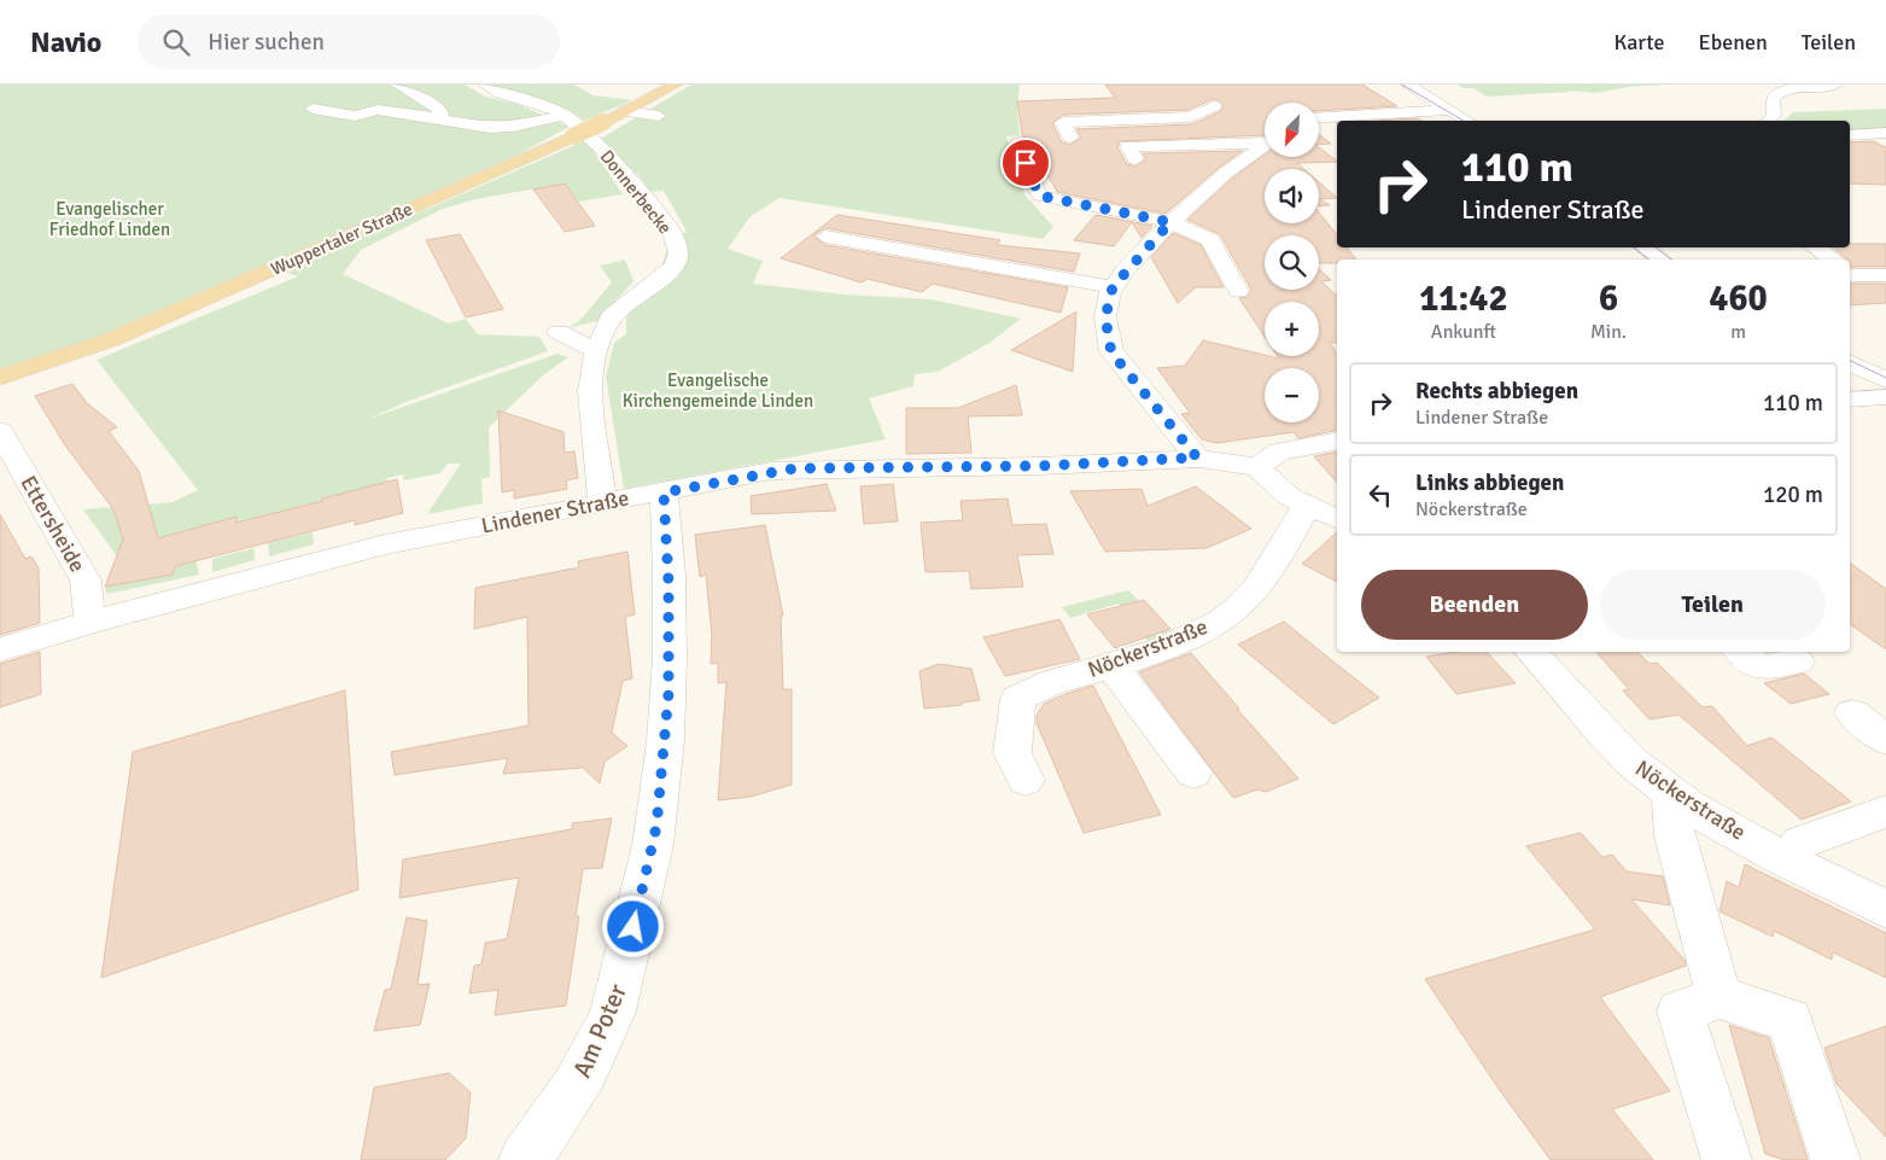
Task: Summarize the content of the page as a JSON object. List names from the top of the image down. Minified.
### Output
{"streets":{"main road":["Wuppertaler Straße"],"street":["Donnerbecke","Lindener Straße","Ettersheide","Nöckerstraße","Am Poter"]},"crossings":[["Donnerbecke","Wuppertaler Straße"],["Donnerbecke","Lindener Straße"],["Lindener Straße","Ettersheide"],["Lindener Straße","Am Poter"]],"parks":["Evangelischer Friedhof Linden","Evangelische Kirchengemeinde Linden"],"north":"bottom left","page":{"header":"Navio","search":"Hier suchen","nav":["Karte","Ebenen","Teilen"],"map_buttons":["+","−"],"turn":["110 m","Lindener Straße"],"eta":["11:42","Ankunft","6","Min.","460","m"],"list":[{"name":"Rechts abbiegen","note":"Lindener Straße","value":"110 m"},{"name":"Links abbiegen","note":"Nöckerstraße","value":"120 m"}],"buttons":["Beenden","Teilen"]}}
